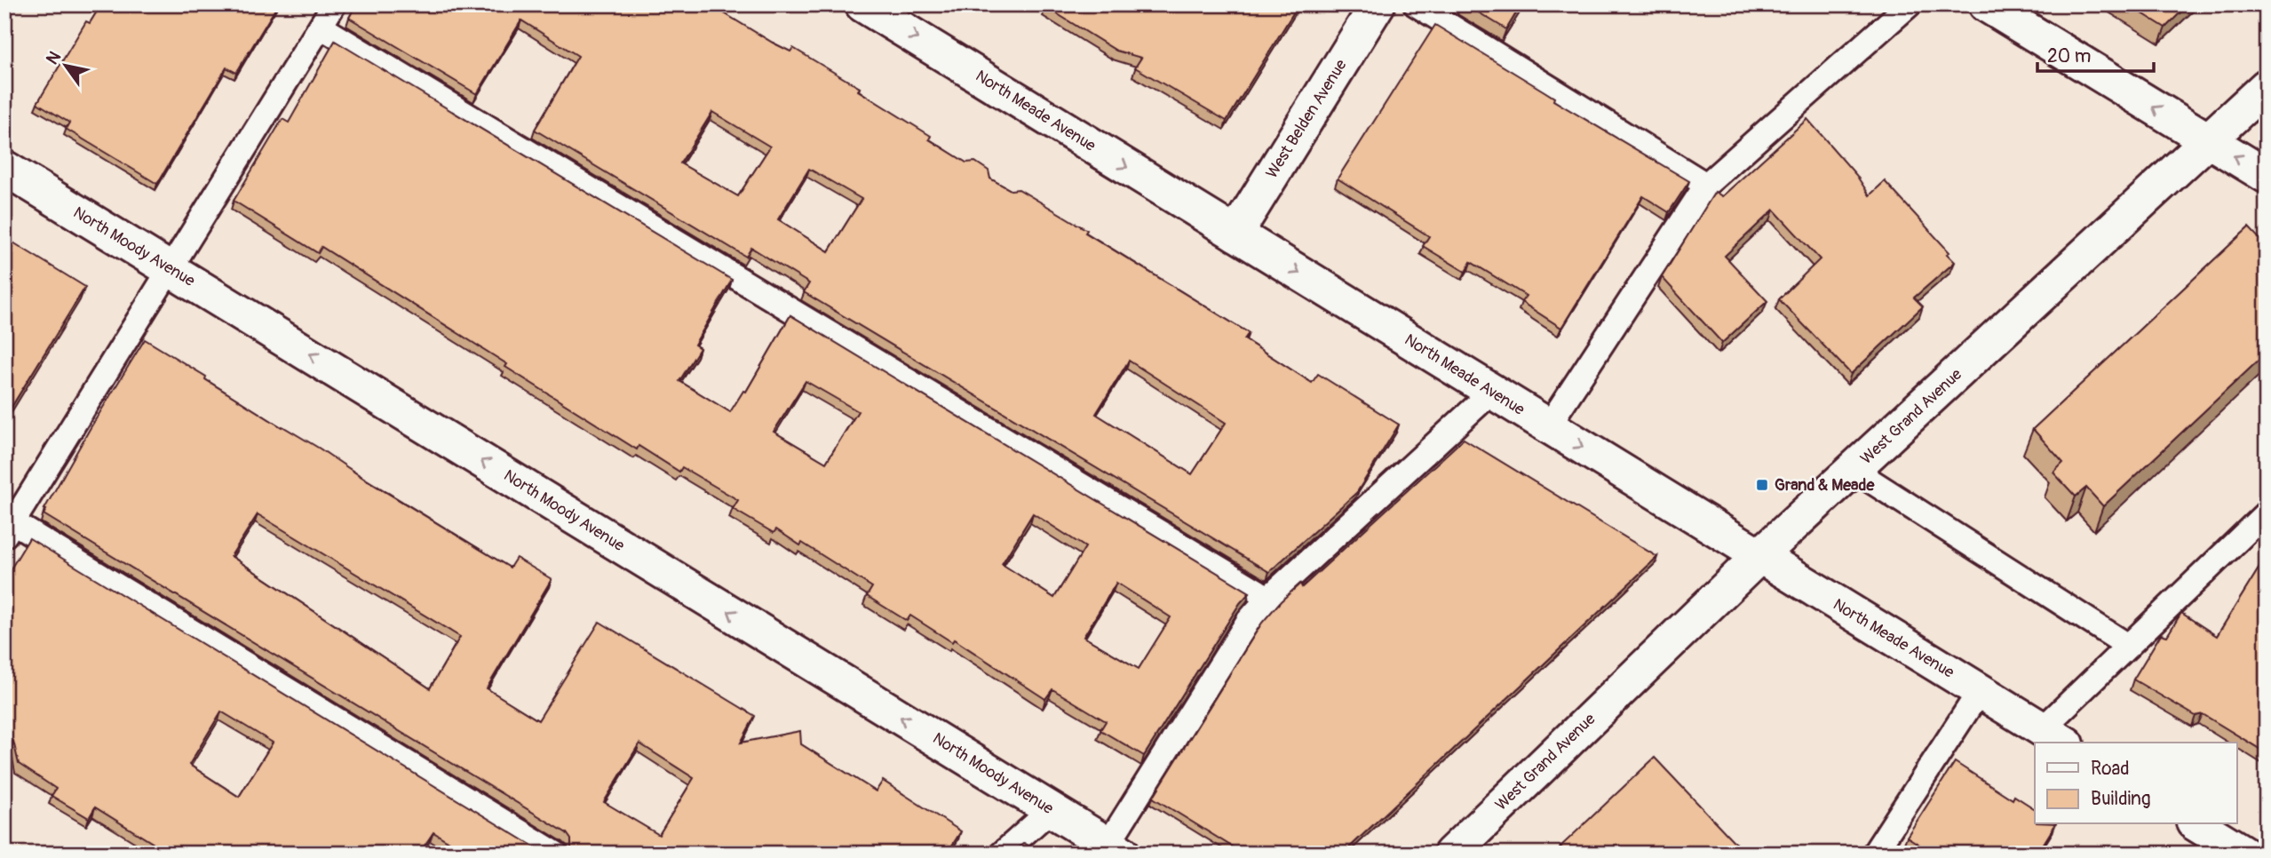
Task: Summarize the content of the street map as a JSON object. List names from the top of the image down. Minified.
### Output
{"streets":{"street":["North Meade Avenue","West Belden Avenue","North Moody Avenue","West Grand Avenue"]},"crossings":[["North Meade Avenue","West Belden Avenue"],["North Meade Avenue","West Grand Avenue"]],"one_way":["North Meade Avenue","North Moody Avenue"],"places":{"transit":["Grand & Meade"]},"legend":["Road","Building"],"scale_bar":"20 m","north":"top left"}
